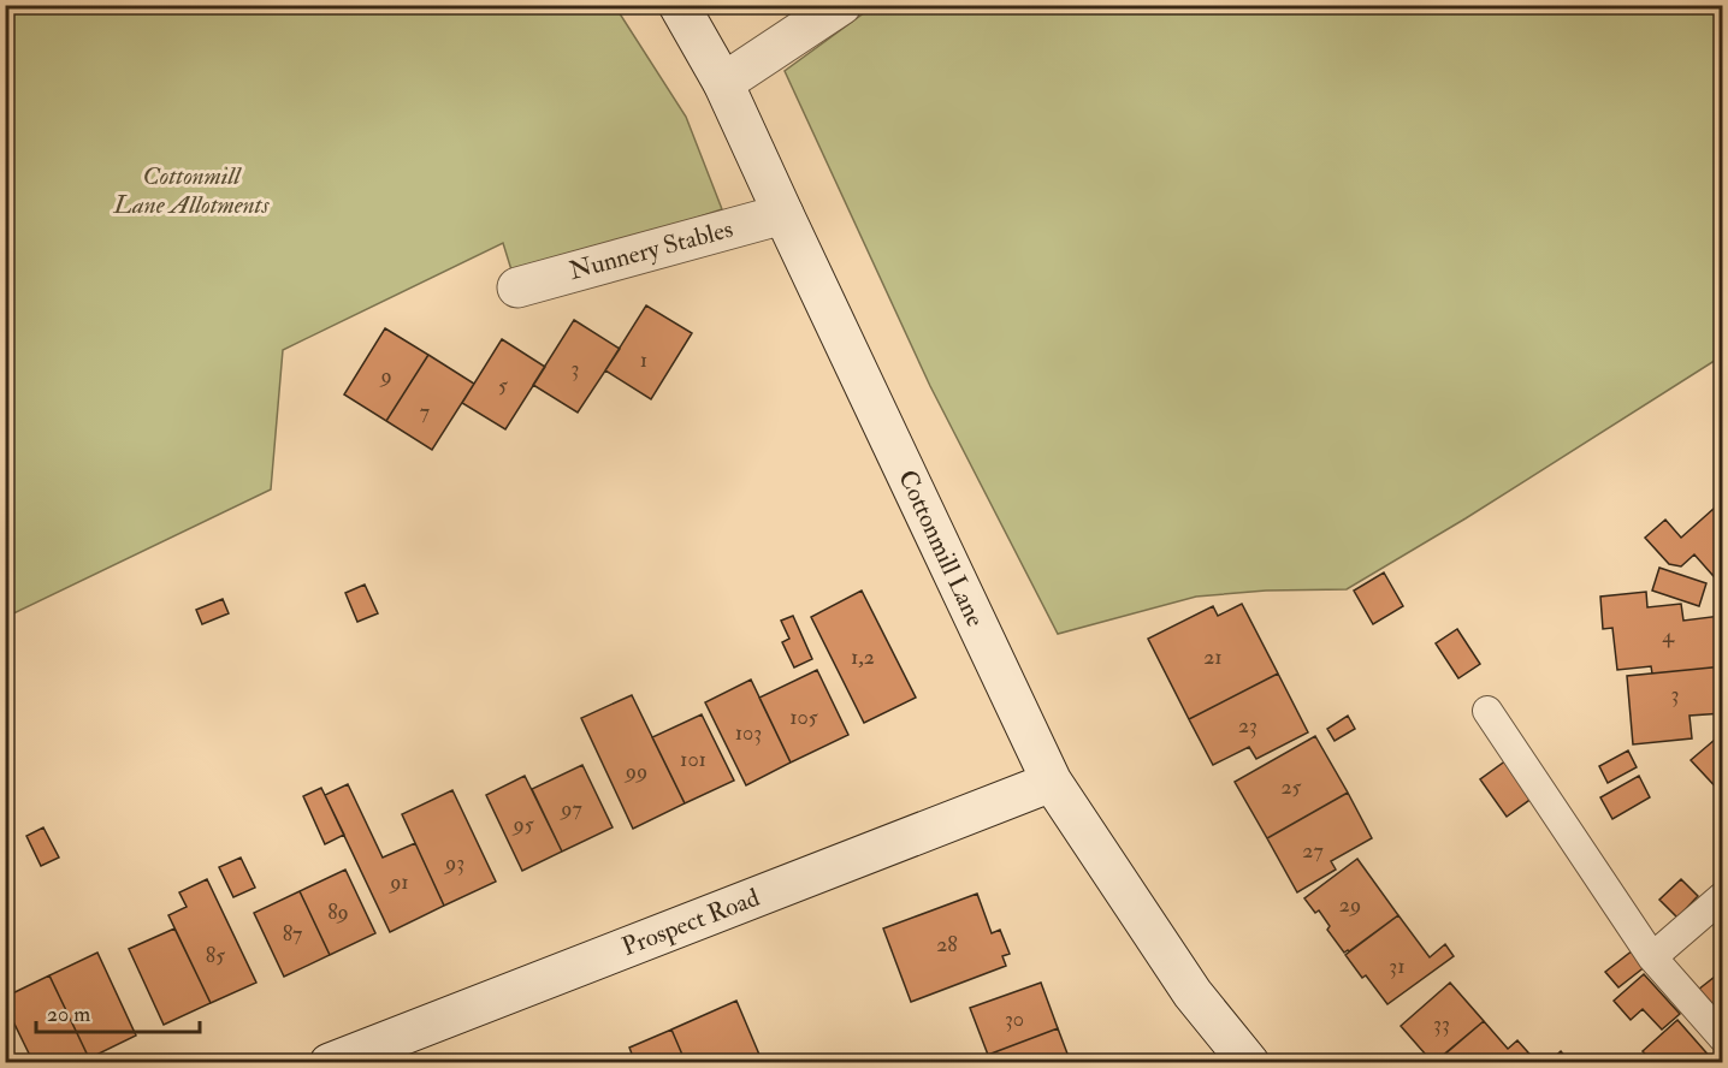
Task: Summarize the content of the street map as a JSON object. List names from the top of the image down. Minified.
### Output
{"streets":{"street":["Nunnery Stables","Cottonmill Lane","Prospect Road"]},"crossings":[["Nunnery Stables","Cottonmill Lane"],["Cottonmill Lane","Prospect Road"]],"parks":["Cottonmill Lane Allotments"],"house_numbers":["1","3","9","5","7","4","1,2","21","3","105","23","103","101","99","25","97","95","27","93","91","29","89","87","28","85","31","30","33"],"scale_bar":"20 m"}
